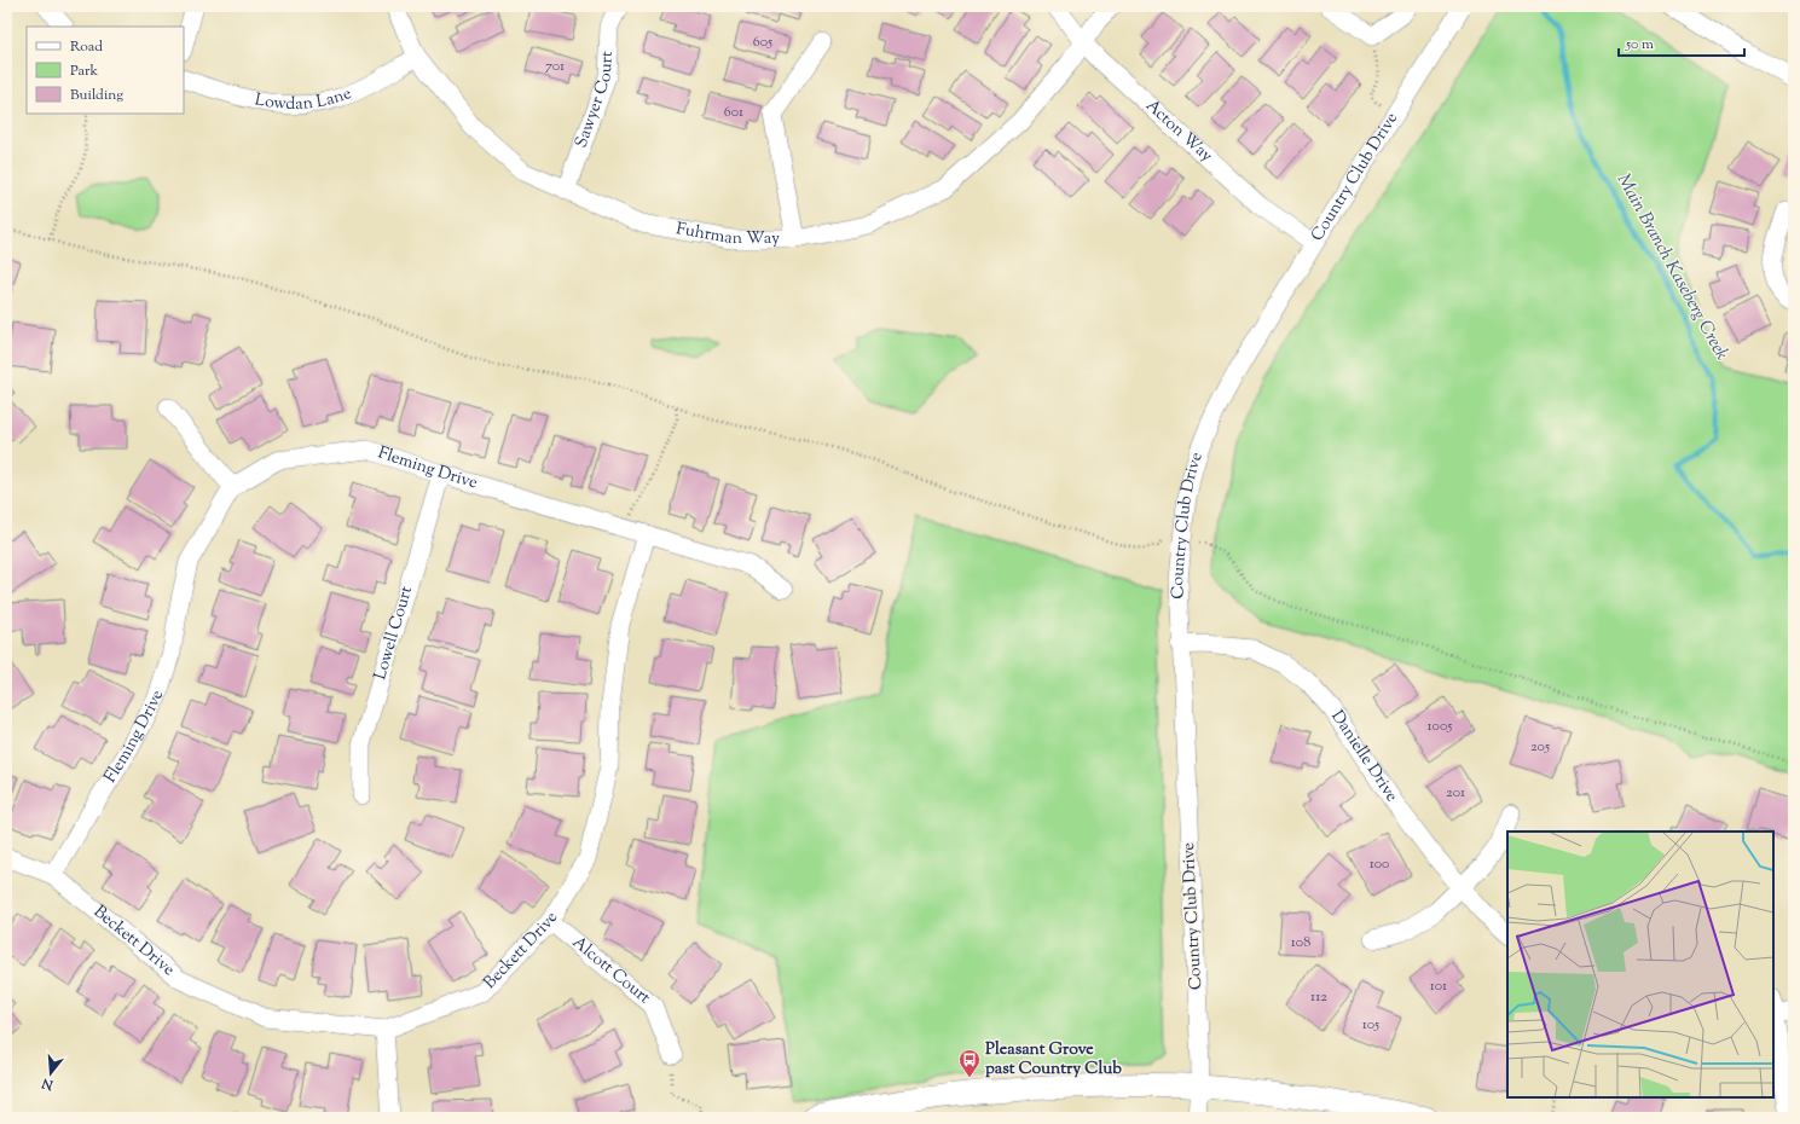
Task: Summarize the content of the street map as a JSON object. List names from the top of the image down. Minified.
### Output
{"streets":{"street":["Lowdan Lane","Sawyer Court","Acton Way","Country Club Drive","Fuhrman Way","Fleming Drive","Lowell Court","Danielle Drive","Beckett Drive","Alcott Court"]},"crossings":[["Lowdan Lane","Fuhrman Way"],["Sawyer Court","Fuhrman Way"],["Acton Way","Country Club Drive"],["Acton Way","Fuhrman Way"],["Country Club Drive","Danielle Drive"],["Fleming Drive","Lowell Court"],["Fleming Drive","Beckett Drive"],["Beckett Drive","Alcott Court"]],"water":["Main Branch Kaseberg Creek"],"places":{"bus stop":["Pleasant Grove past Country Club"]},"house_numbers":["605","701","601","1005","205","201","100","108","101","112","105"],"legend":["Road","Park","Building"],"scale_bar":"50 m","north":"bottom"}
